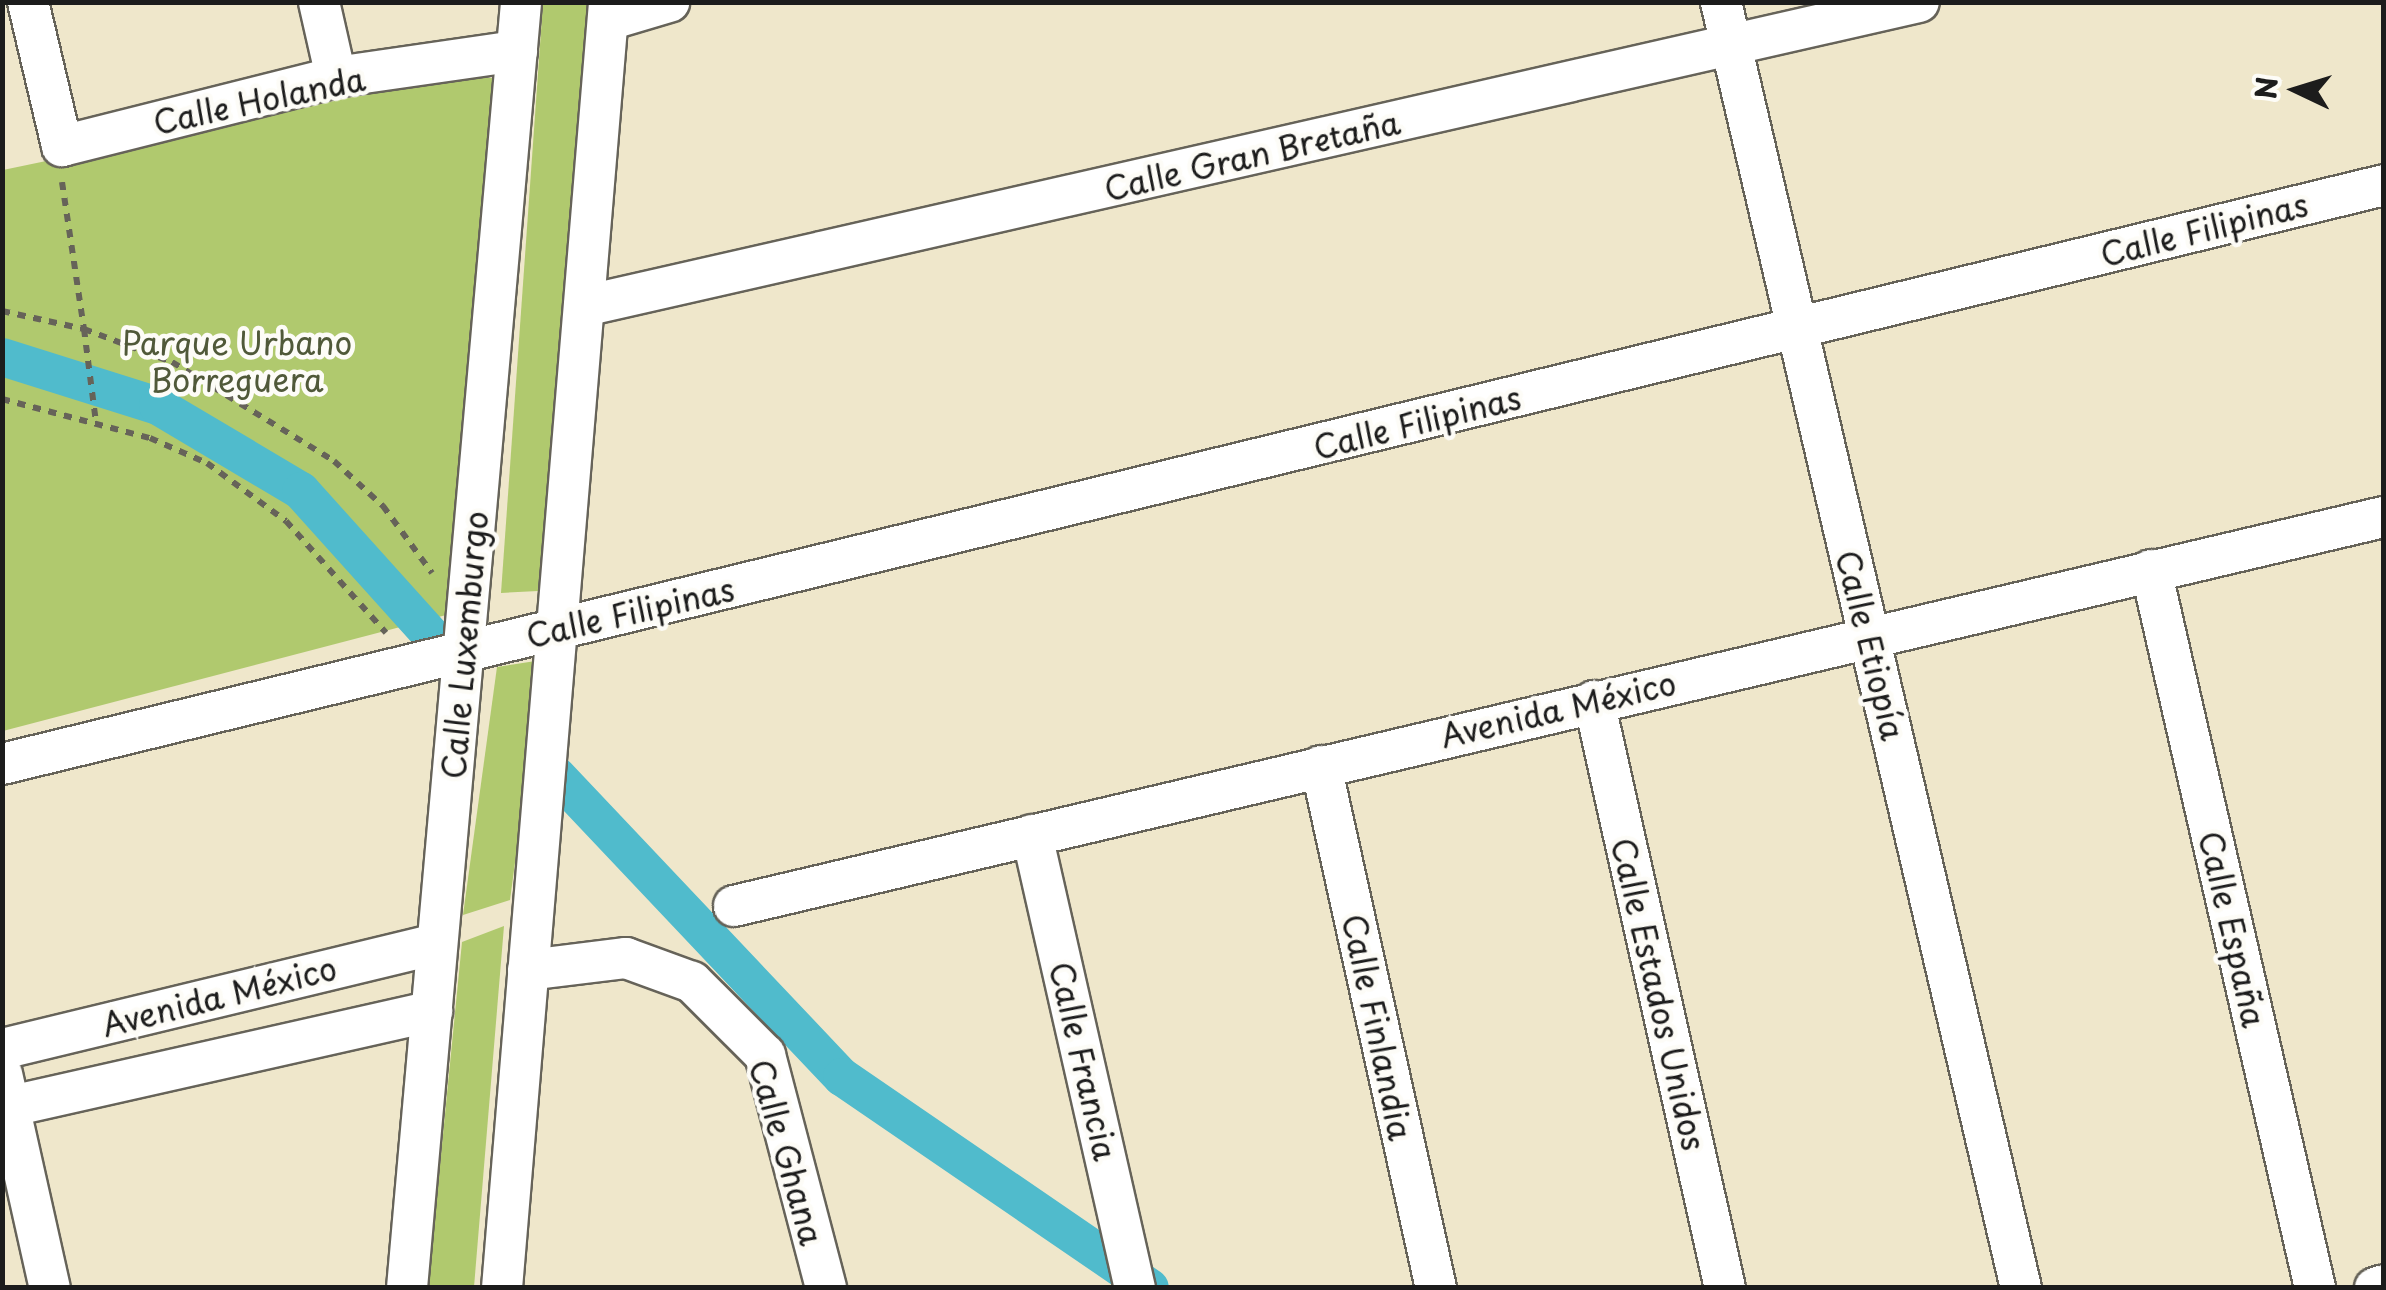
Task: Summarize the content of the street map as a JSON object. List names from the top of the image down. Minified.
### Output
{"streets":{"street":["Calle Holanda","Calle Gran Bretaña","Calle Filipinas","Calle Luxemburgo","Calle Etiopía","Avenida México","Calle España","Calle Estados Unidos","Calle Finlandia","Calle Francia","Calle Ghana"]},"crossings":[["Calle Holanda","Calle Luxemburgo"],["Calle Gran Bretaña","Calle Etiopía"],["Calle Filipinas","Calle Luxemburgo"],["Calle Filipinas","Calle Etiopía"],["Calle Luxemburgo","Avenida México"],["Calle Etiopía","Avenida México"],["Avenida México","Calle España"],["Avenida México","Calle Estados Unidos"],["Avenida México","Calle Finlandia"],["Avenida México","Calle Francia"]],"parks":["Parque Urbano Borreguera"],"north":"left"}
